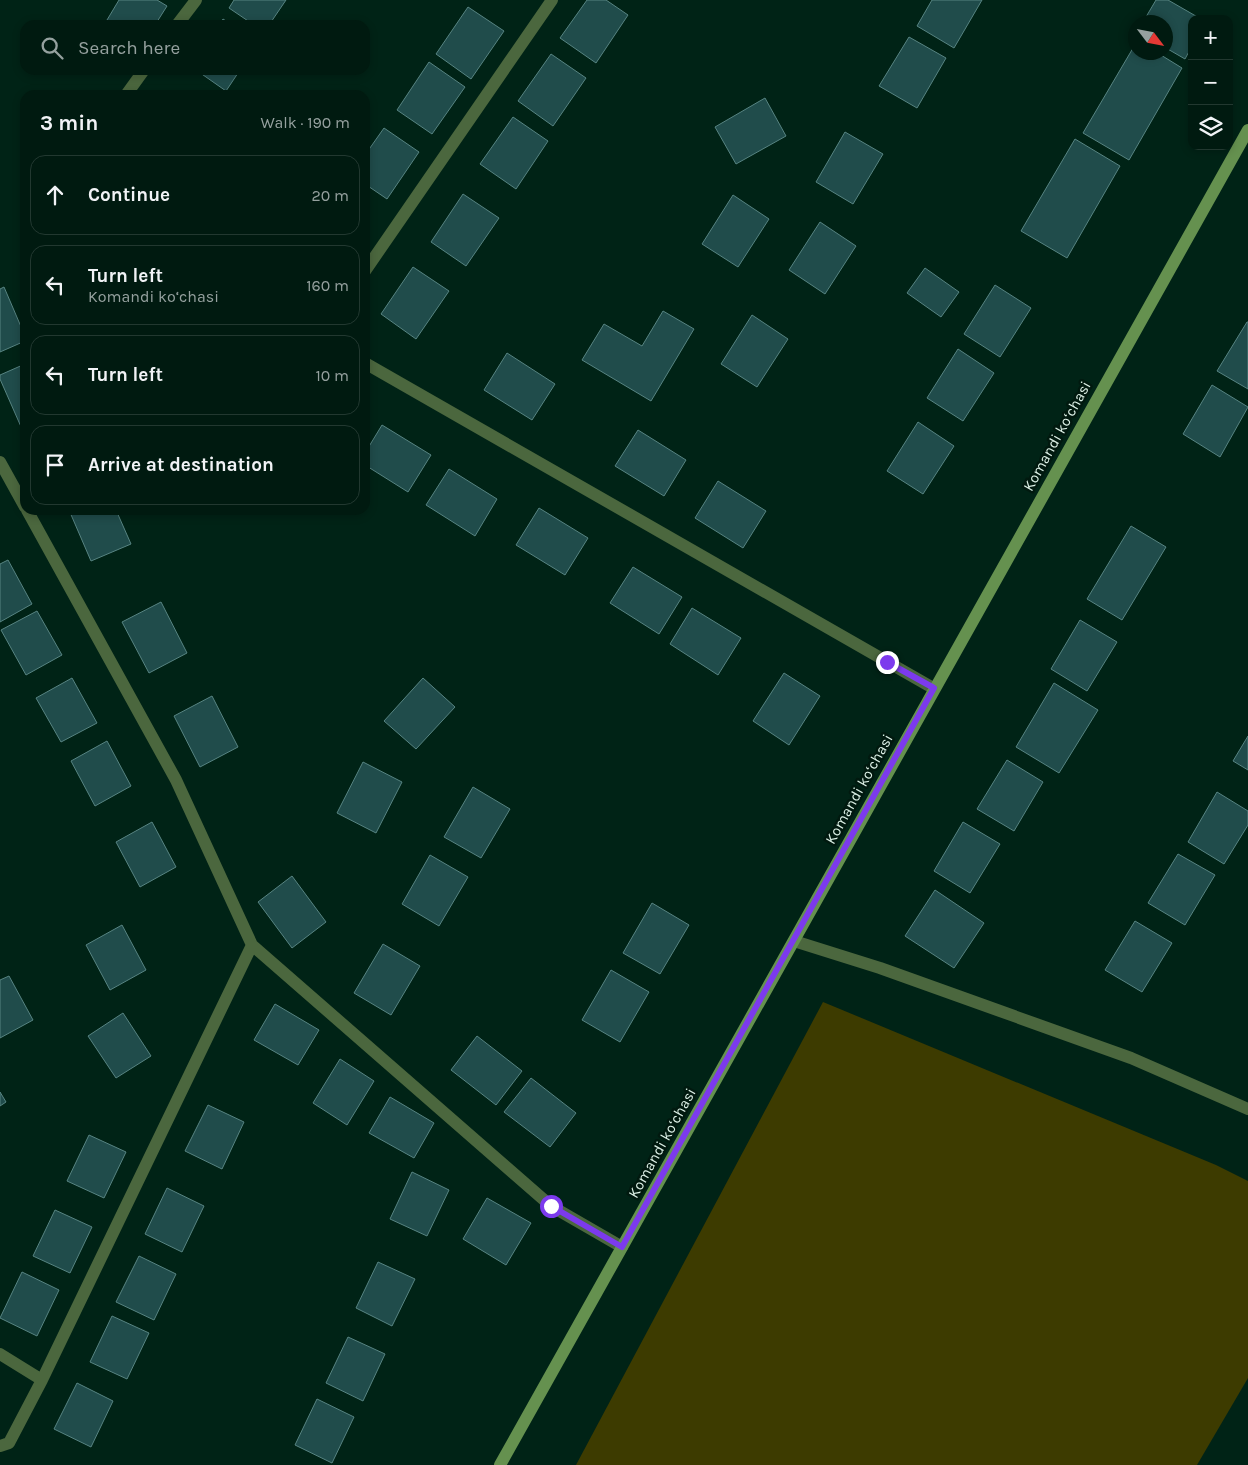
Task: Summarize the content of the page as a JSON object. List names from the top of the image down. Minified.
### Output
{"streets":{"main road":["Komandi ko‘chasi"]},"north":"bottom right","page":{"map_buttons":["+","−"],"search":"Search here","heading":["3 min","Walk · 190 m"],"list":[["Continue","20 m"],["Turn left","Komandi ko‘chasi","160 m"],["Turn left","10 m"],"Arrive at destination"]}}
